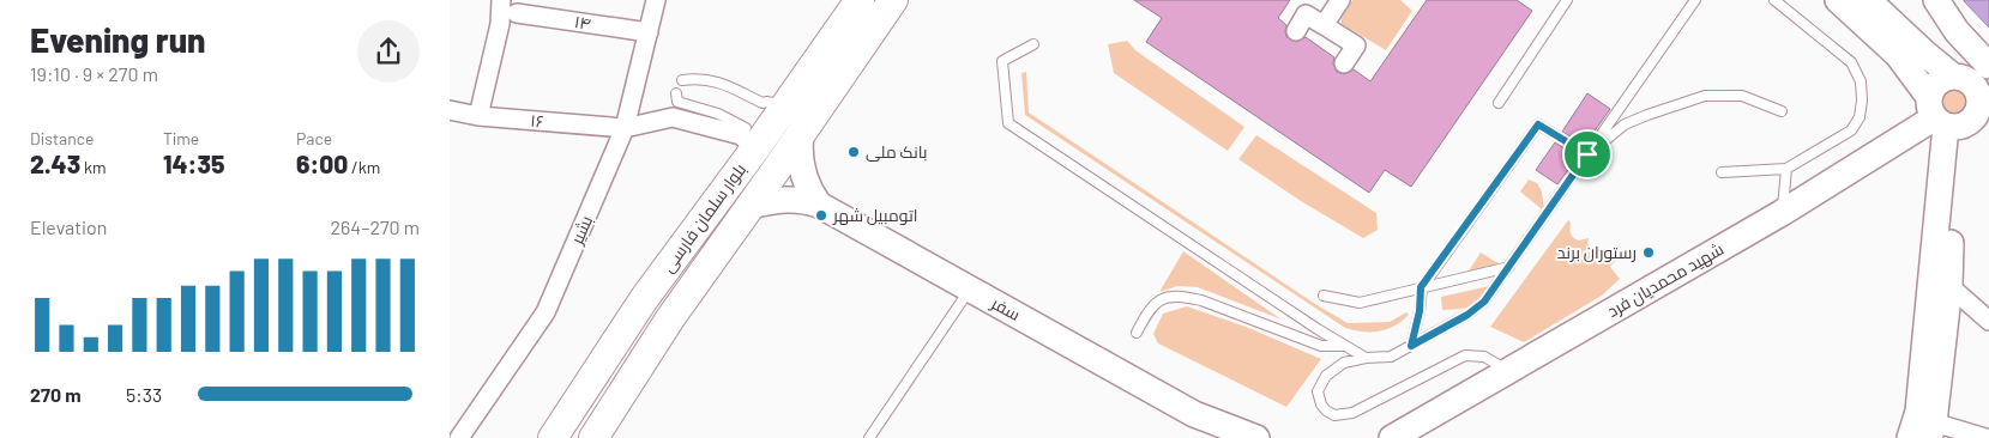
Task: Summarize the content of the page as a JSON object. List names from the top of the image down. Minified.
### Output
{"streets":{"main road":["بلوار سلمان فارسی","شهید محمدیان فرد","سفر"],"street":["۱۴","۱۶","بشیر"]},"crossings":[["۱۴","بشیر"],["۱۶","بلوار سلمان فارسی"],["۱۶","بشیر"],["بلوار سلمان فارسی","سفر"]],"places":["بانک ملی","اتومبیل شهر","رستوران برند"],"page":{"heading":["Evening run","19:10 · 9 × 270 m"],"stats":[["Distance","2.43 km"],["Time","14:35"],["Pace","6:00 /km"]],"chart":["Elevation","264–270 m"],"list":[{"name":"270 m","note":"5:33"}]}}
